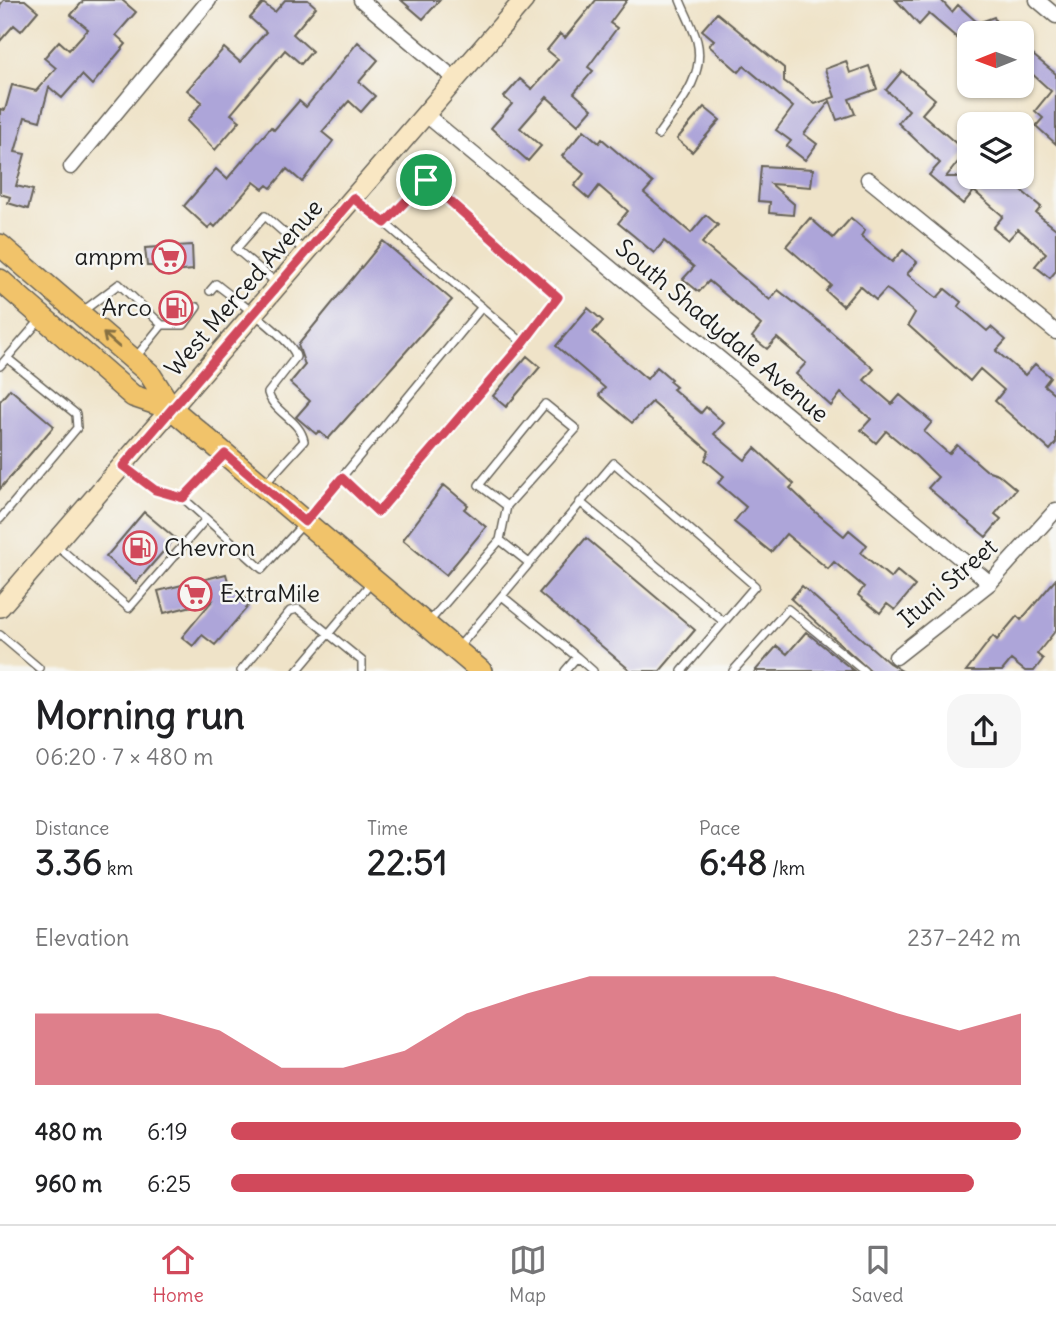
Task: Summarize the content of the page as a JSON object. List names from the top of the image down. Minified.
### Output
{"streets":{"street":["West Merced Avenue","South Shadydale Avenue","Ituni Street"]},"crossings":[["West Merced Avenue","South Shadydale Avenue"],["South Shadydale Avenue","Ituni Street"]],"places":{"supermarket":["ampm","ExtraMile"],"fuel station":["Arco","Chevron"]},"north":"left","page":{"heading":["Morning run","06:20 · 7 × 480 m"],"stats":[["Distance","3.36 km"],["Time","22:51"],["Pace","6:48 /km"]],"chart":["Elevation","237–242 m"],"list":[{"name":"480 m","note":"6:19"},{"name":"960 m","note":"6:25"}],"tabs":["Home","Map","Saved"]}}
